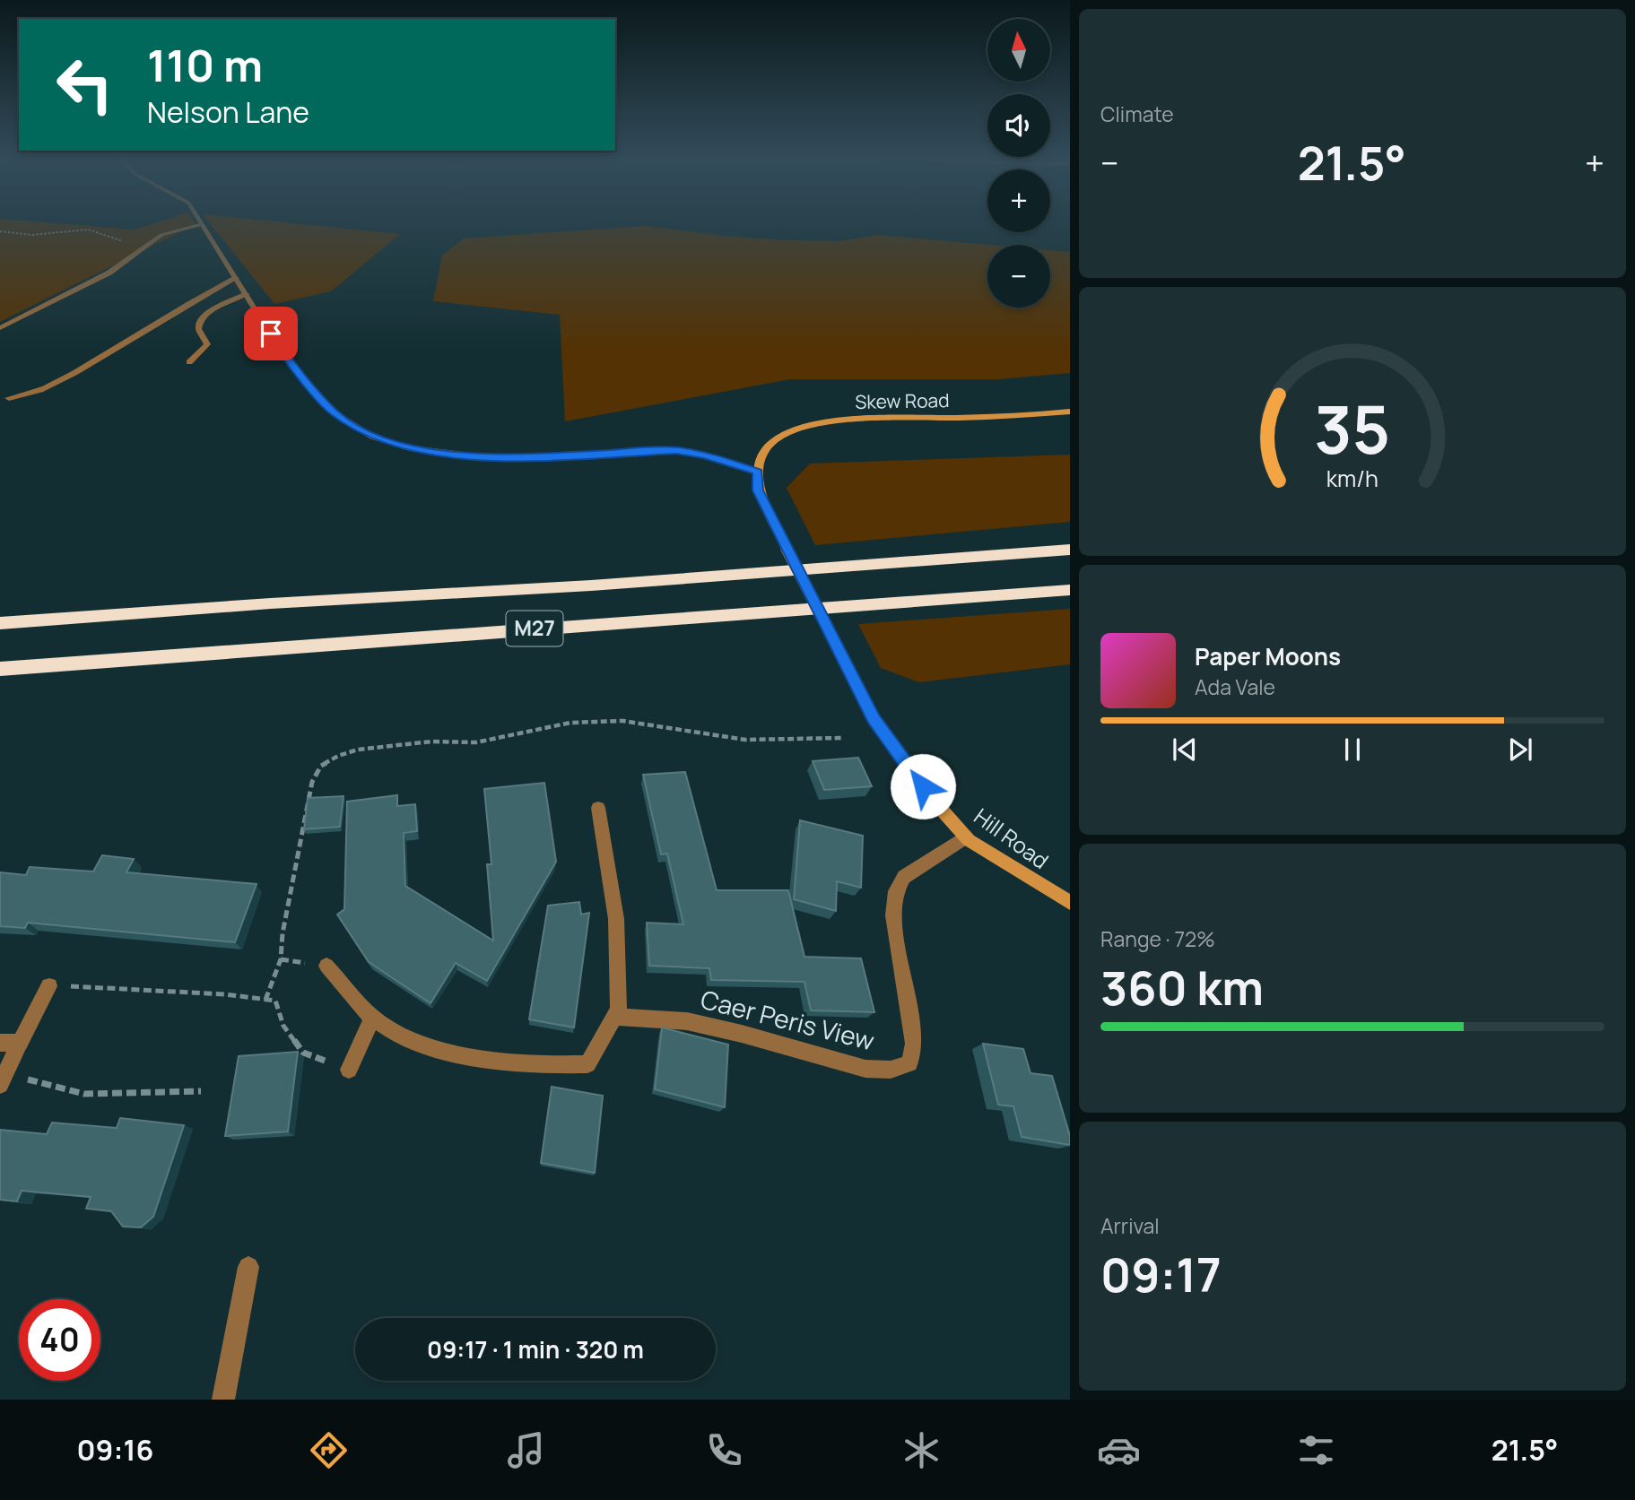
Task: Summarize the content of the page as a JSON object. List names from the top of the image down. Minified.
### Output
{"streets":{"highway":["M27"],"street":["Skew Road","Hill Road","Caer Peris View"]},"crossings":[["Skew Road","Hill Road"],["Hill Road","Caer Peris View"]],"north":"top","page":{"tile":["Climate",["Range · 72%","360 km"],["Arrival","09:17"]],"map_buttons":["+","−"],"turn":["110 m","Nelson Lane"],"heat":["−","21.5°","+"],"song":["Paper Moons","Ada Vale"],"limit":"40","trip":"09:17 · 1 min · 320 m","tabs":["09:16","21.5°"],"gauge":["35","km/h"]}}
